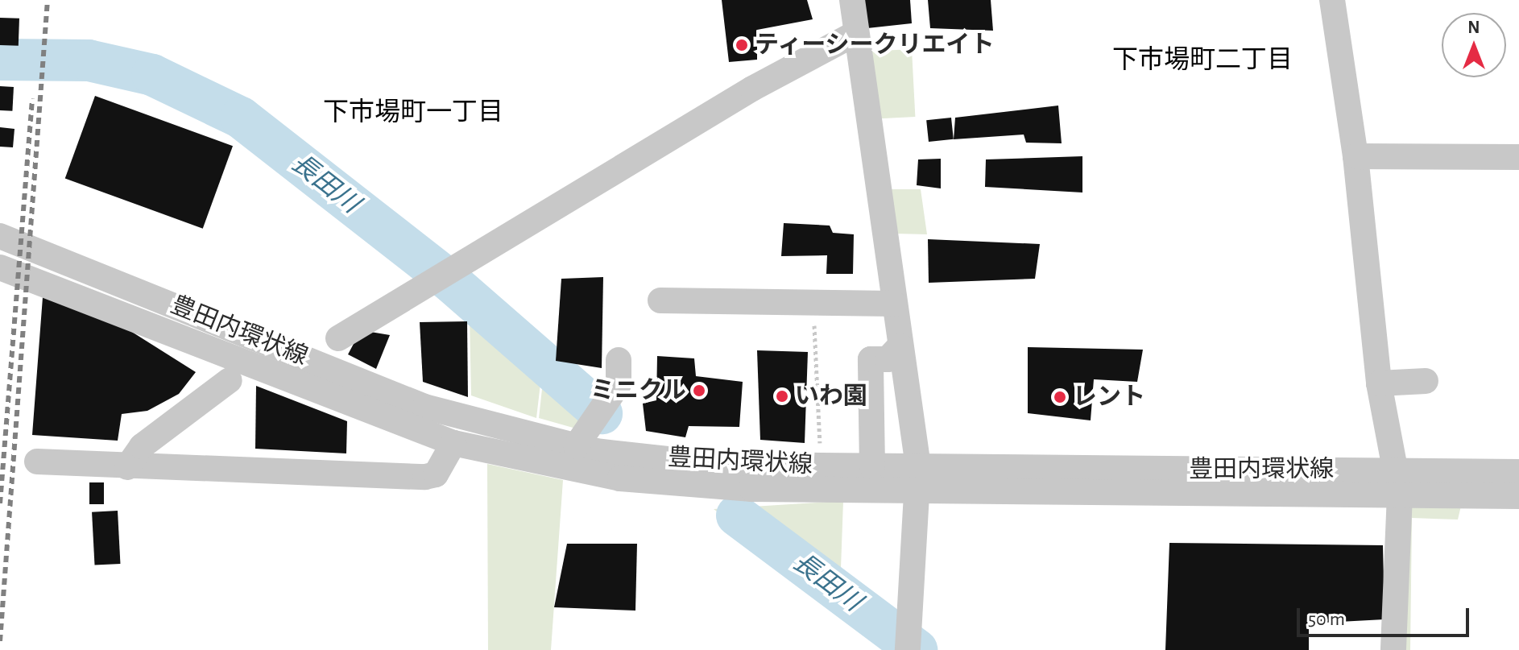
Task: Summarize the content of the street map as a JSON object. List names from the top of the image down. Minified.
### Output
{"streets":{"street":["豊田内環状線"]},"districts":["下市場町二丁目","下市場町一丁目"],"water":["長田川"],"places":["ティーシークリエイト","ミニクル","いわ園","レント"],"scale_bar":"50 m","north":"top"}
